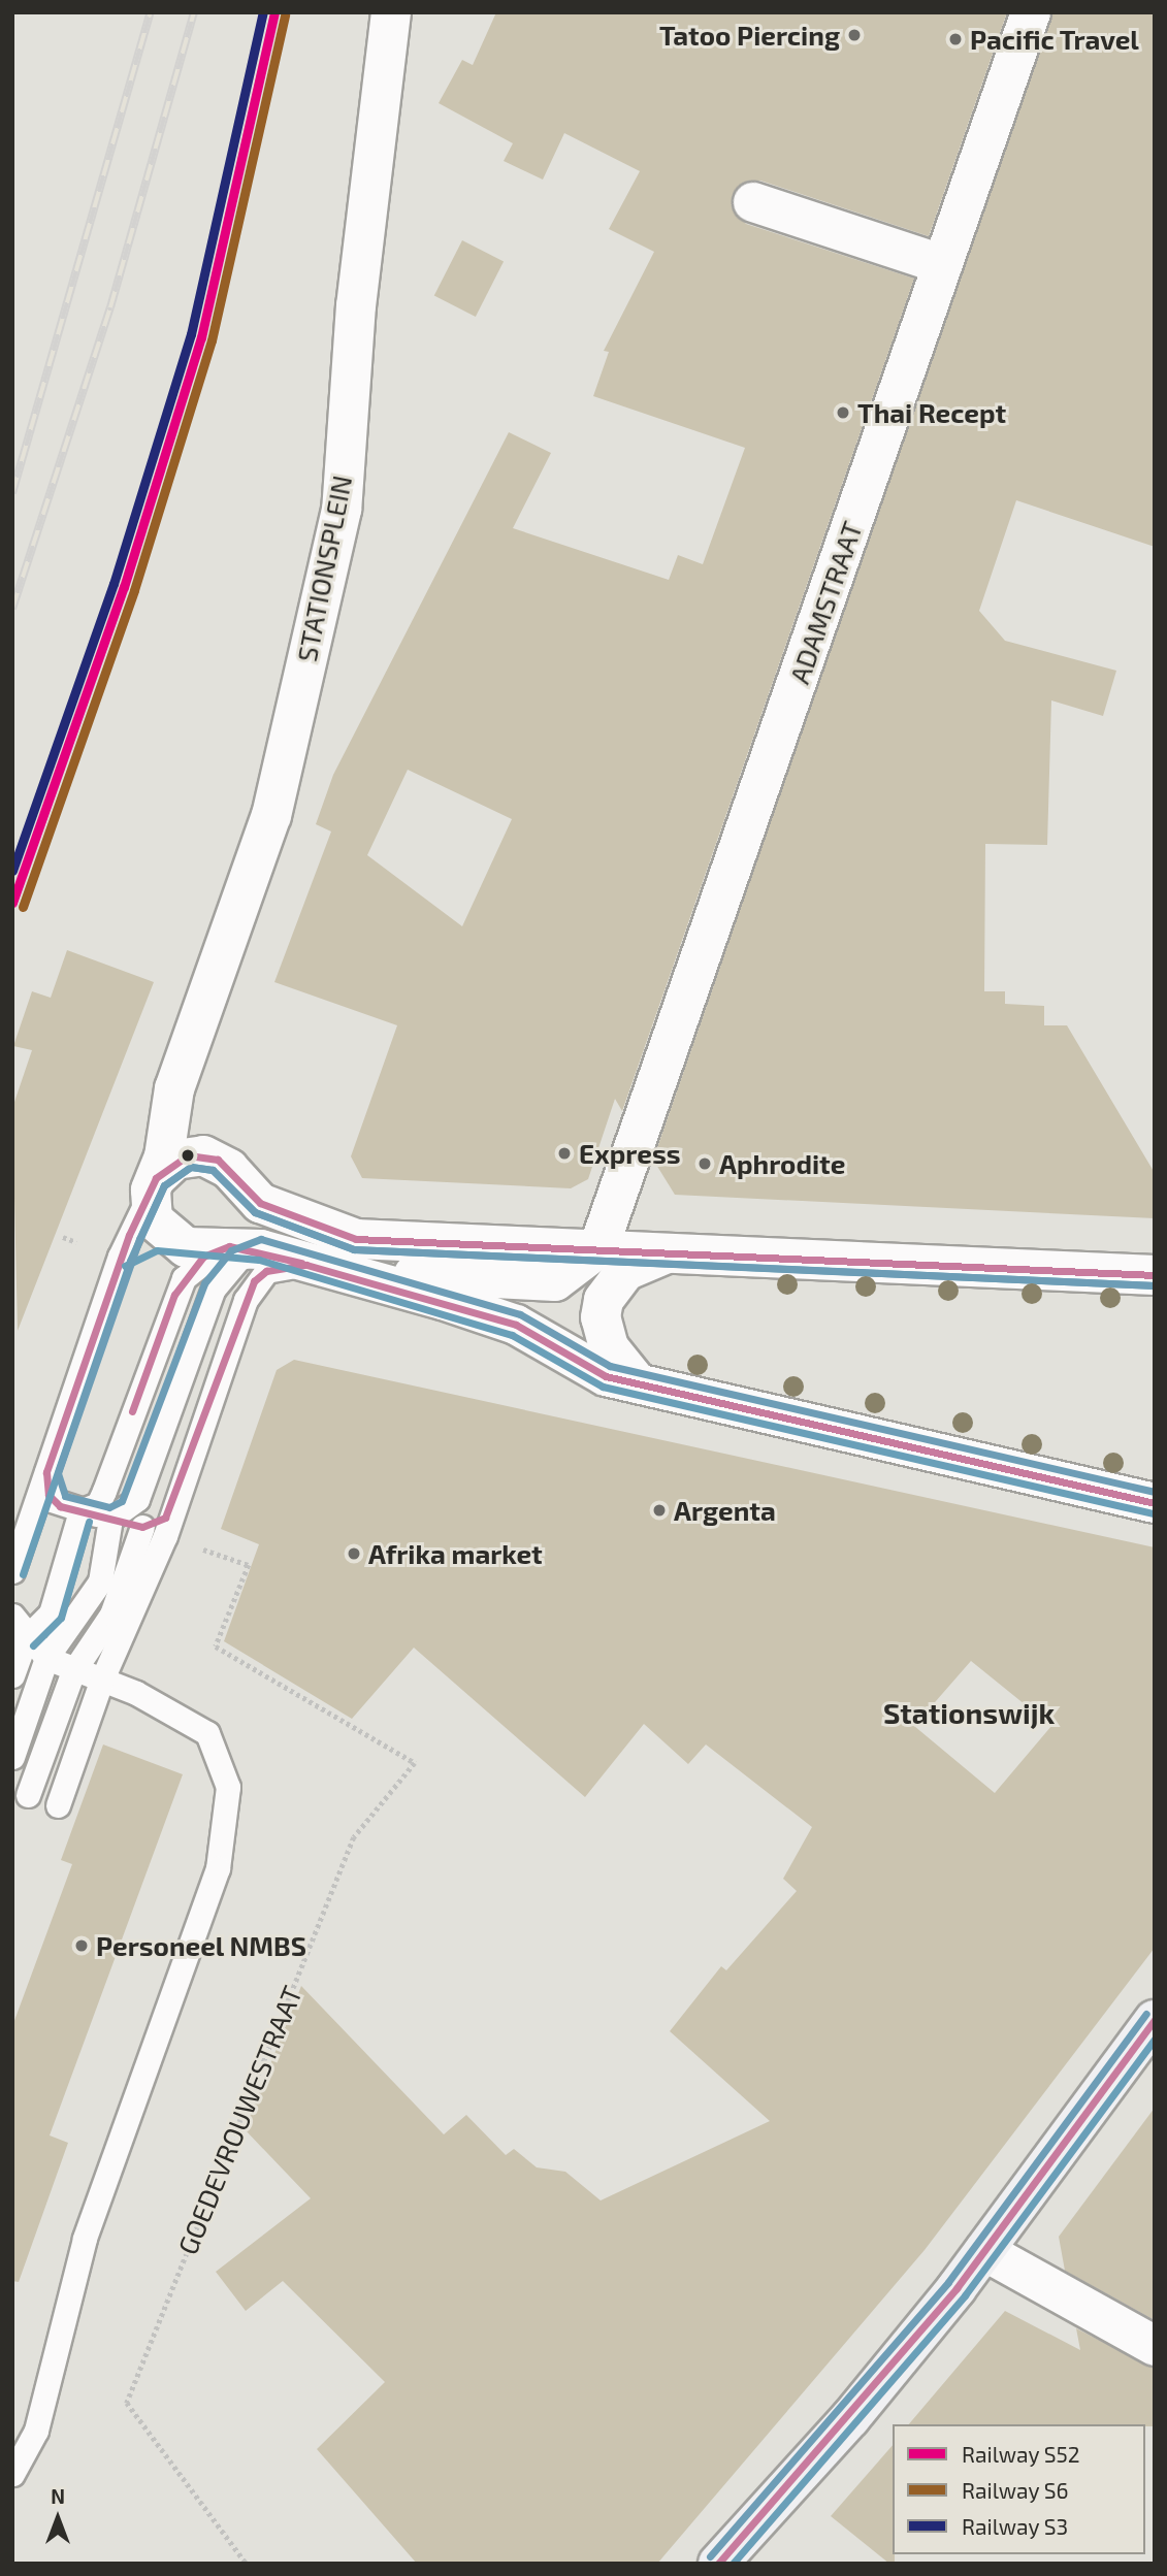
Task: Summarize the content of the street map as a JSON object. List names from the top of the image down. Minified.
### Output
{"streets":{"street":["STATIONSPLEIN","ADAMSTRAAT"],"path":["GOEDEVROUWESTRAAT"]},"districts":["Stationswijk"],"places":["Tatoo Piercing","Pacific Travel","Thai Recept","Express","Aphrodite","Argenta","Afrika market","Personeel NMBS"],"lines":["rail line S52","rail line S3","rail line S6"],"legend":["Railway S52","Railway S6","Railway S3"],"north":"top"}
